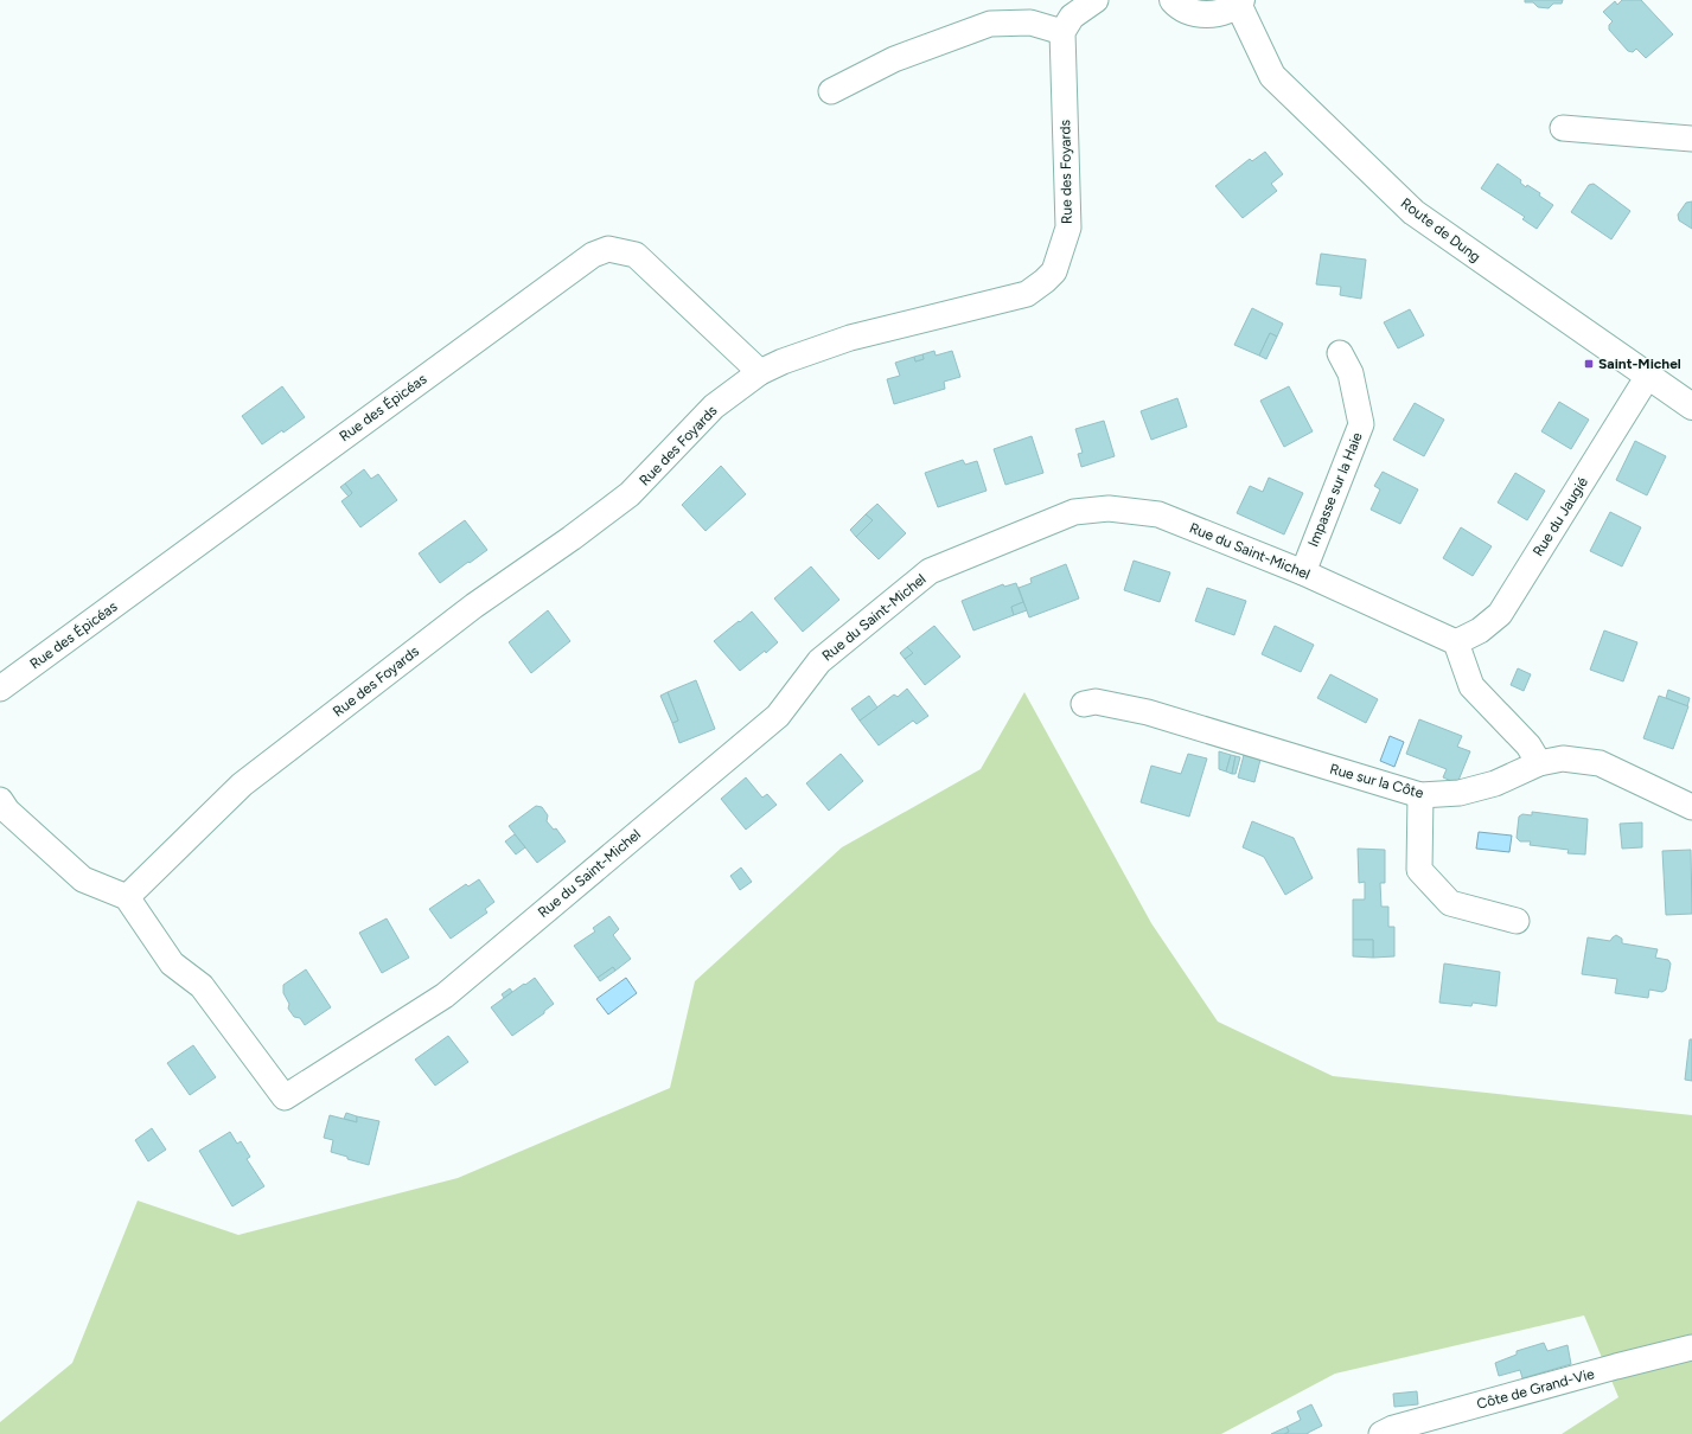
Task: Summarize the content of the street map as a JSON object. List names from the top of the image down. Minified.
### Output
{"streets":{"street":["Rue des Foyards","Route de Dung","Rue des Épicéas","Impasse sur la Haie","Rue du Jaugié","Rue du Saint-Michel","Rue sur la Côte","Côte de Grand-Vie"]},"crossings":[["Rue des Foyards","Rue des Épicéas"],["Rue des Foyards","Rue du Saint-Michel"],["Route de Dung","Rue du Jaugié"],["Impasse sur la Haie","Rue du Saint-Michel"],["Rue du Jaugié","Rue du Saint-Michel"]],"places":{"transit":["Saint-Michel"]}}
